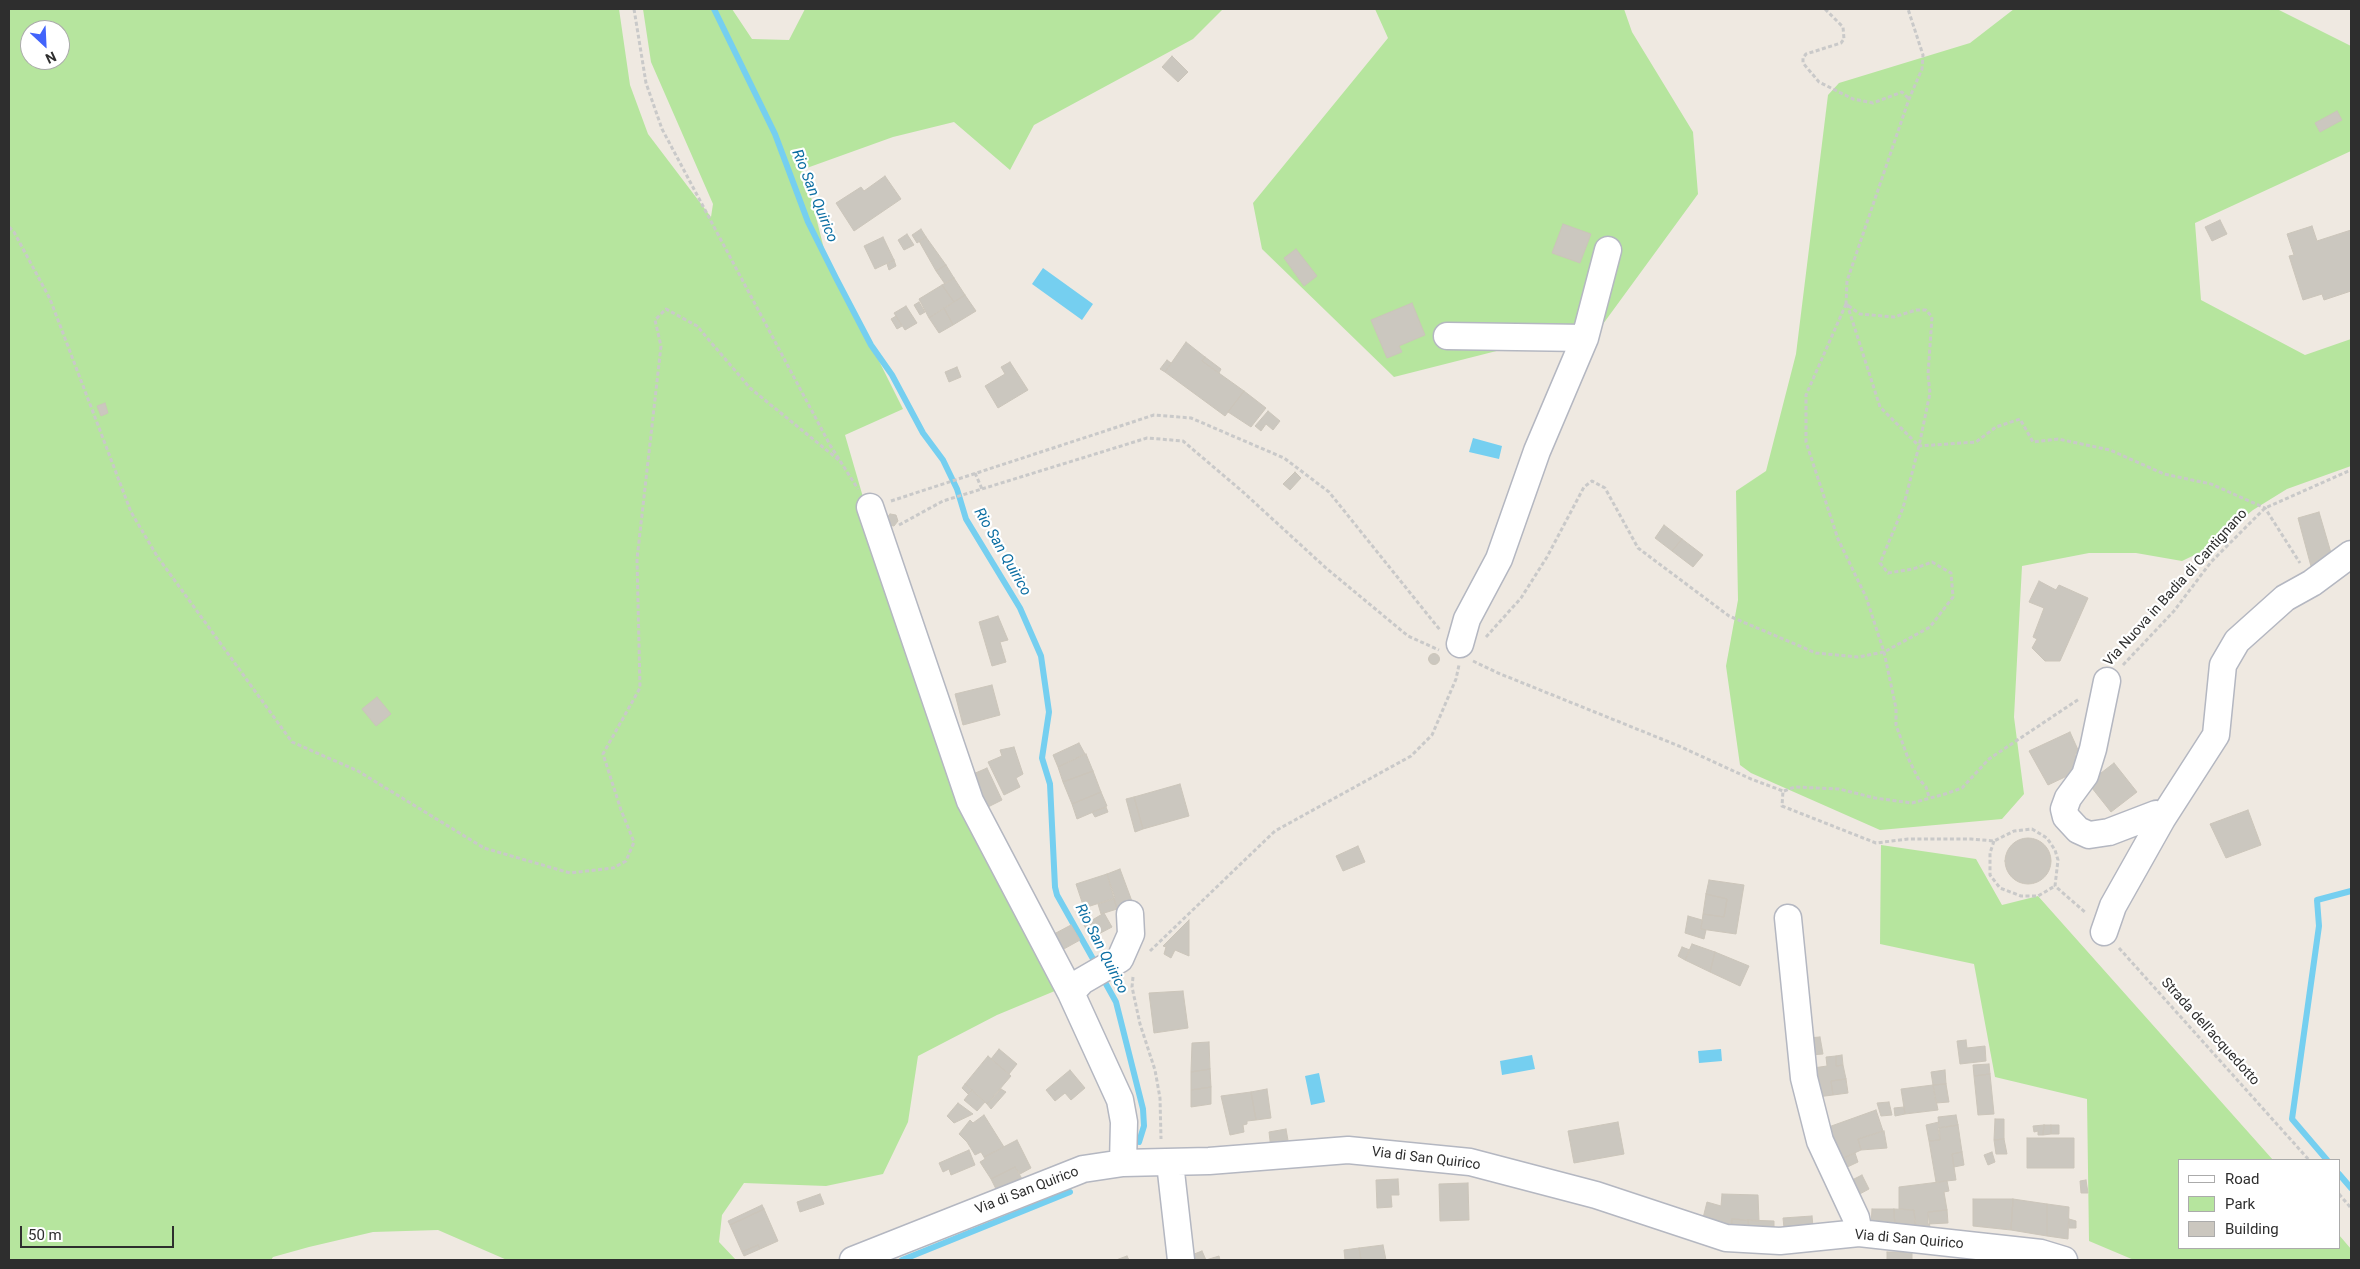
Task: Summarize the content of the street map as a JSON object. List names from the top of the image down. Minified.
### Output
{"streets":{"street":["Via di San Quirico"],"path":["Via Nuova in Badia di Cantignano","Strada dell'acquedotto"]},"water":["Rio San Quirico"],"legend":["Road","Park","Building"],"scale_bar":"50 m","north":"bottom right"}
